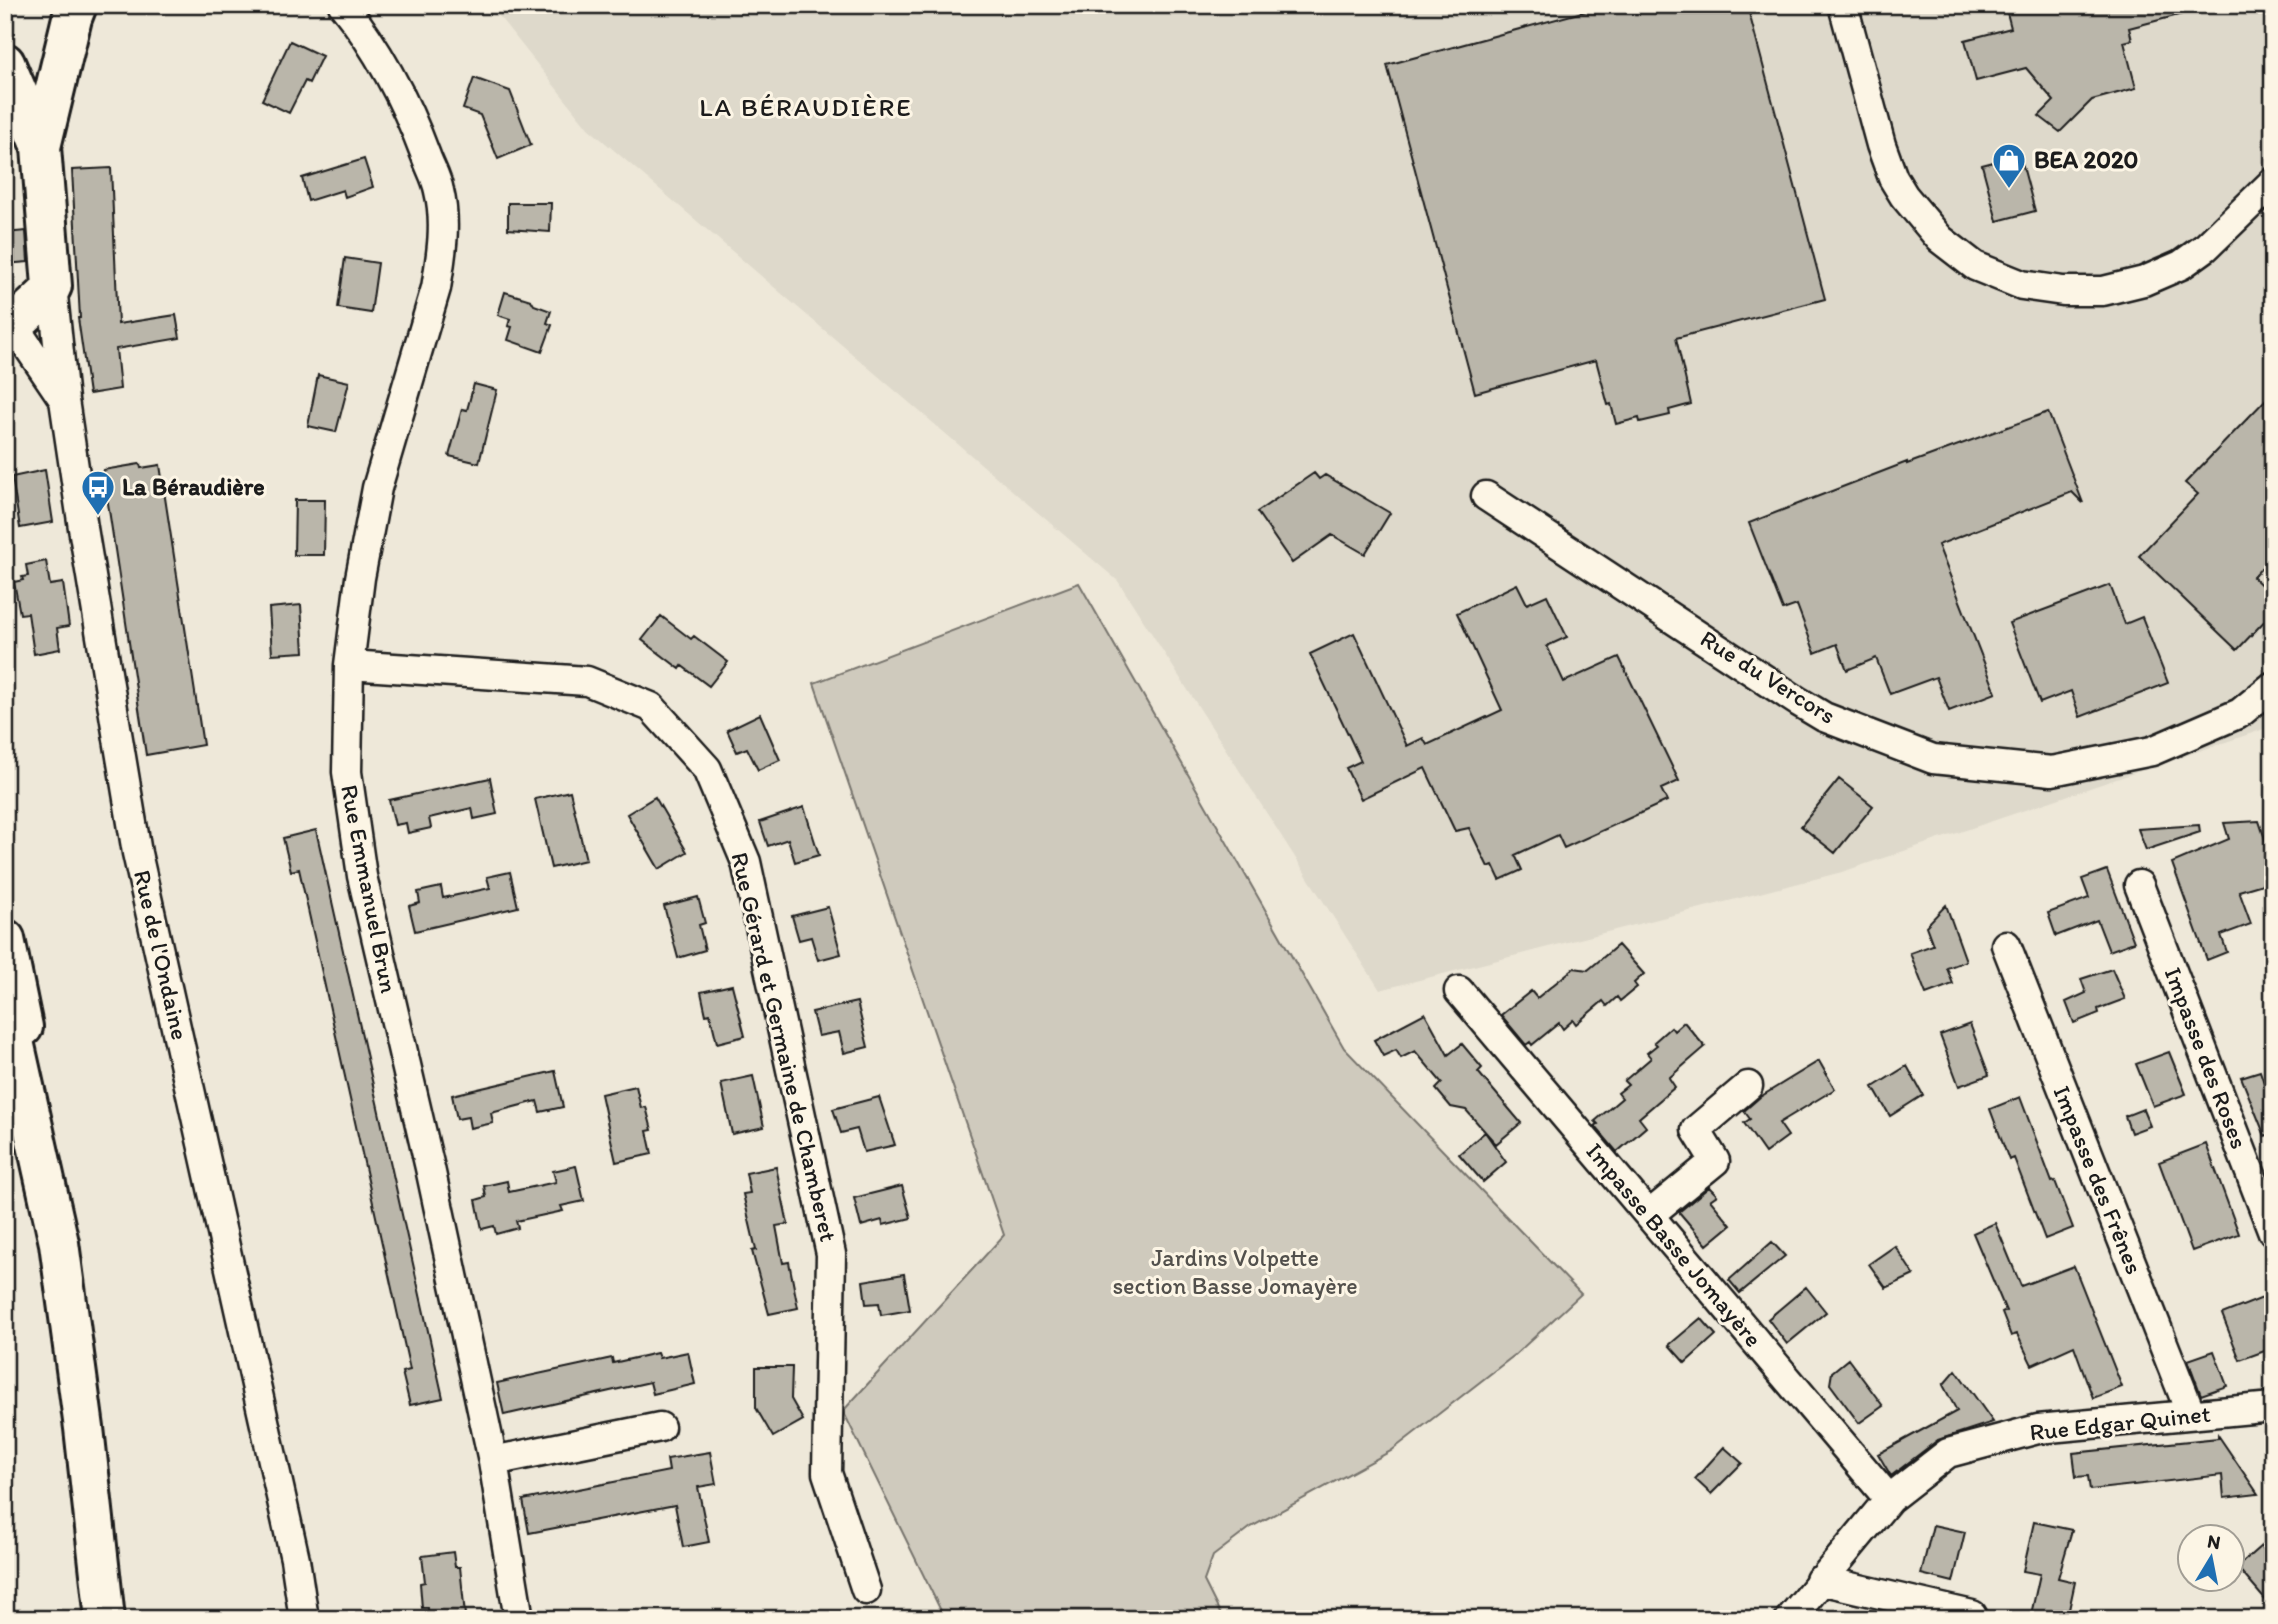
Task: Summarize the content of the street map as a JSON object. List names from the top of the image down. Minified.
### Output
{"streets":{"street":["Rue du Vercors","Rue Emmanuel Brun","Rue de l'Ondaine","Rue Gérard et Germaine de Chamberet","Impasse des Roses","Impasse des Frênes","Impasse Basse Jomayère","Rue Edgar Quinet"]},"crossings":[["Rue Emmanuel Brun","Rue Gérard et Germaine de Chamberet"],["Impasse des Frênes","Rue Edgar Quinet"],["Impasse Basse Jomayère","Rue Edgar Quinet"]],"districts":["LA BÉRAUDIÈRE"],"parks":["Jardins Volpette section Basse Jomayère"],"places":{"shop":["BEA 2020"],"bus stop":["La Béraudière"]},"north":"top"}
